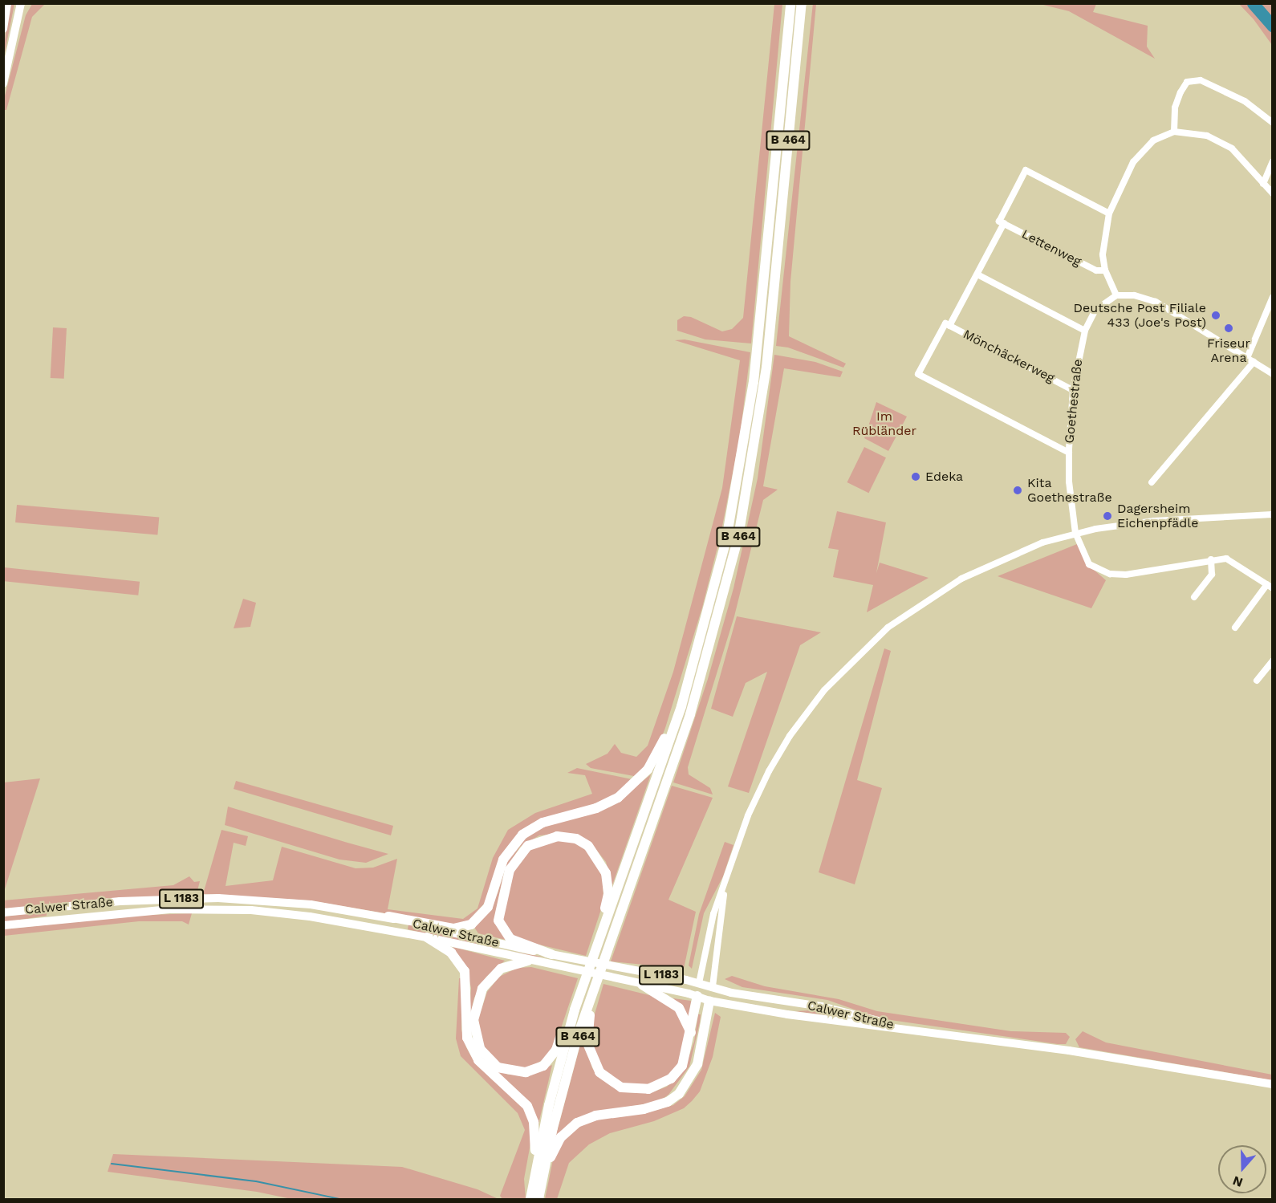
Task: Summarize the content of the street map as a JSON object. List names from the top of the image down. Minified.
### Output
{"streets":{"highway":["B 464"],"main road":["L 1183","Calwer Straße"],"street":["Lettenweg","Mönchäckerweg","Goethestraße"]},"crossings":[["Mönchäckerweg","Goethestraße"]],"parks":["Im Rübländer"],"places":["Deutsche Post Filiale 433 (Joe's Post)","Friseur Arena","Edeka","Kita Goethestraße","Dagersheim Eichenpfädle"],"north":"bottom"}
